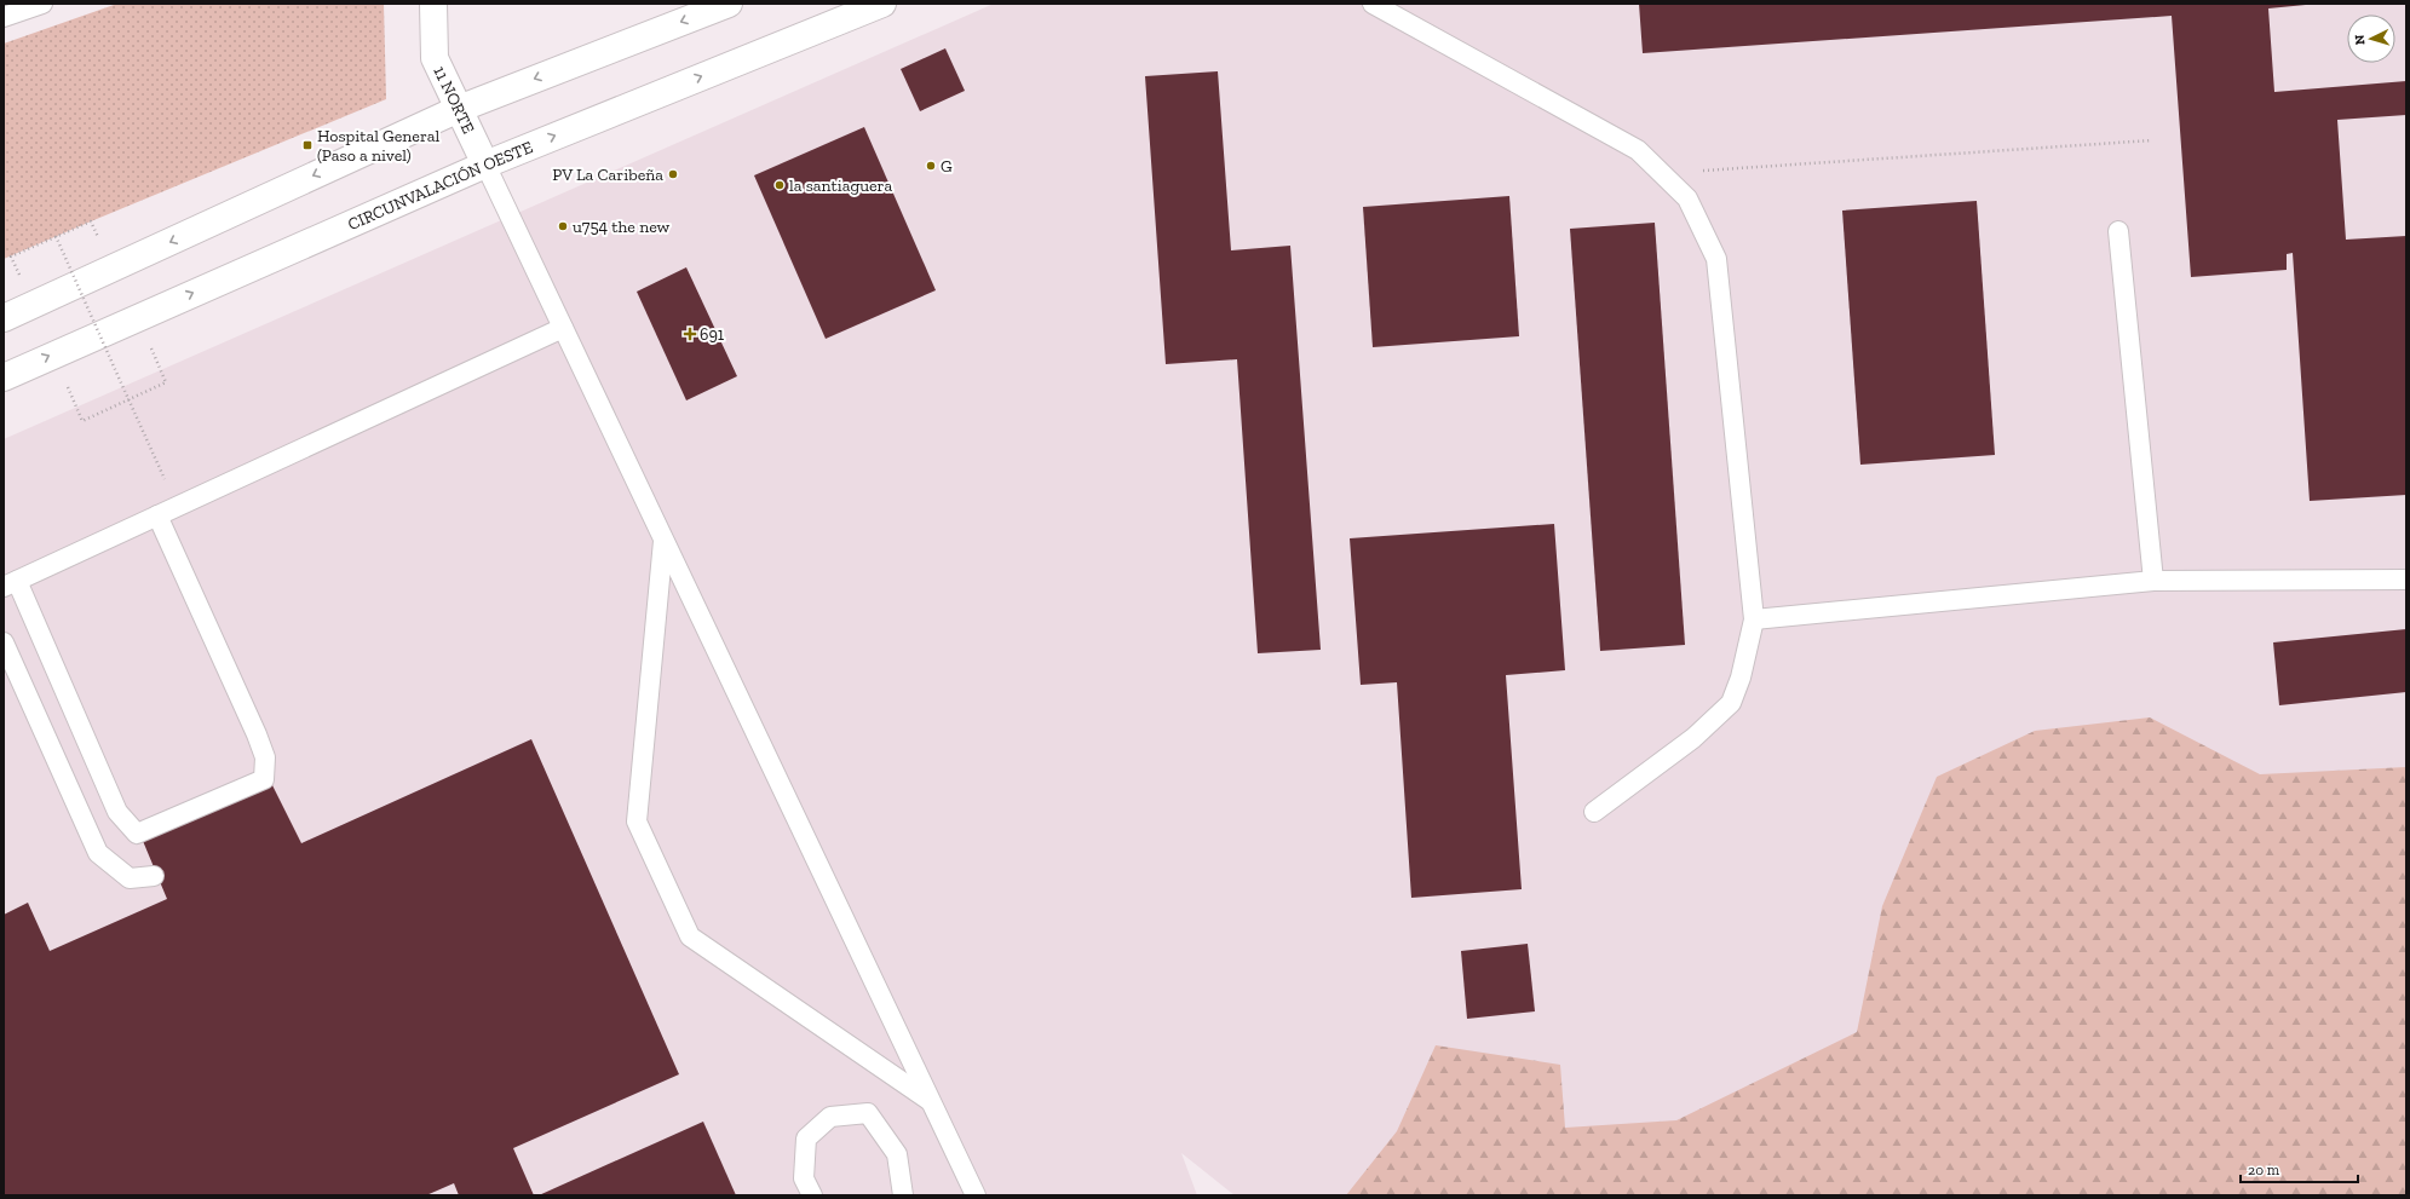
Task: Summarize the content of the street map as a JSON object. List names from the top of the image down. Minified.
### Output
{"streets":{"main road":["11 NORTE","CIRCUNVALACIÓN OESTE"]},"crossings":[["11 NORTE","CIRCUNVALACIÓN OESTE"]],"places":{"transit":["Hospital General (Paso a nivel)"],"other":["G","PV La Caribeña","la santiaguera","u754 the new"],"health":["691"]},"scale_bar":"20 m","north":"left"}
